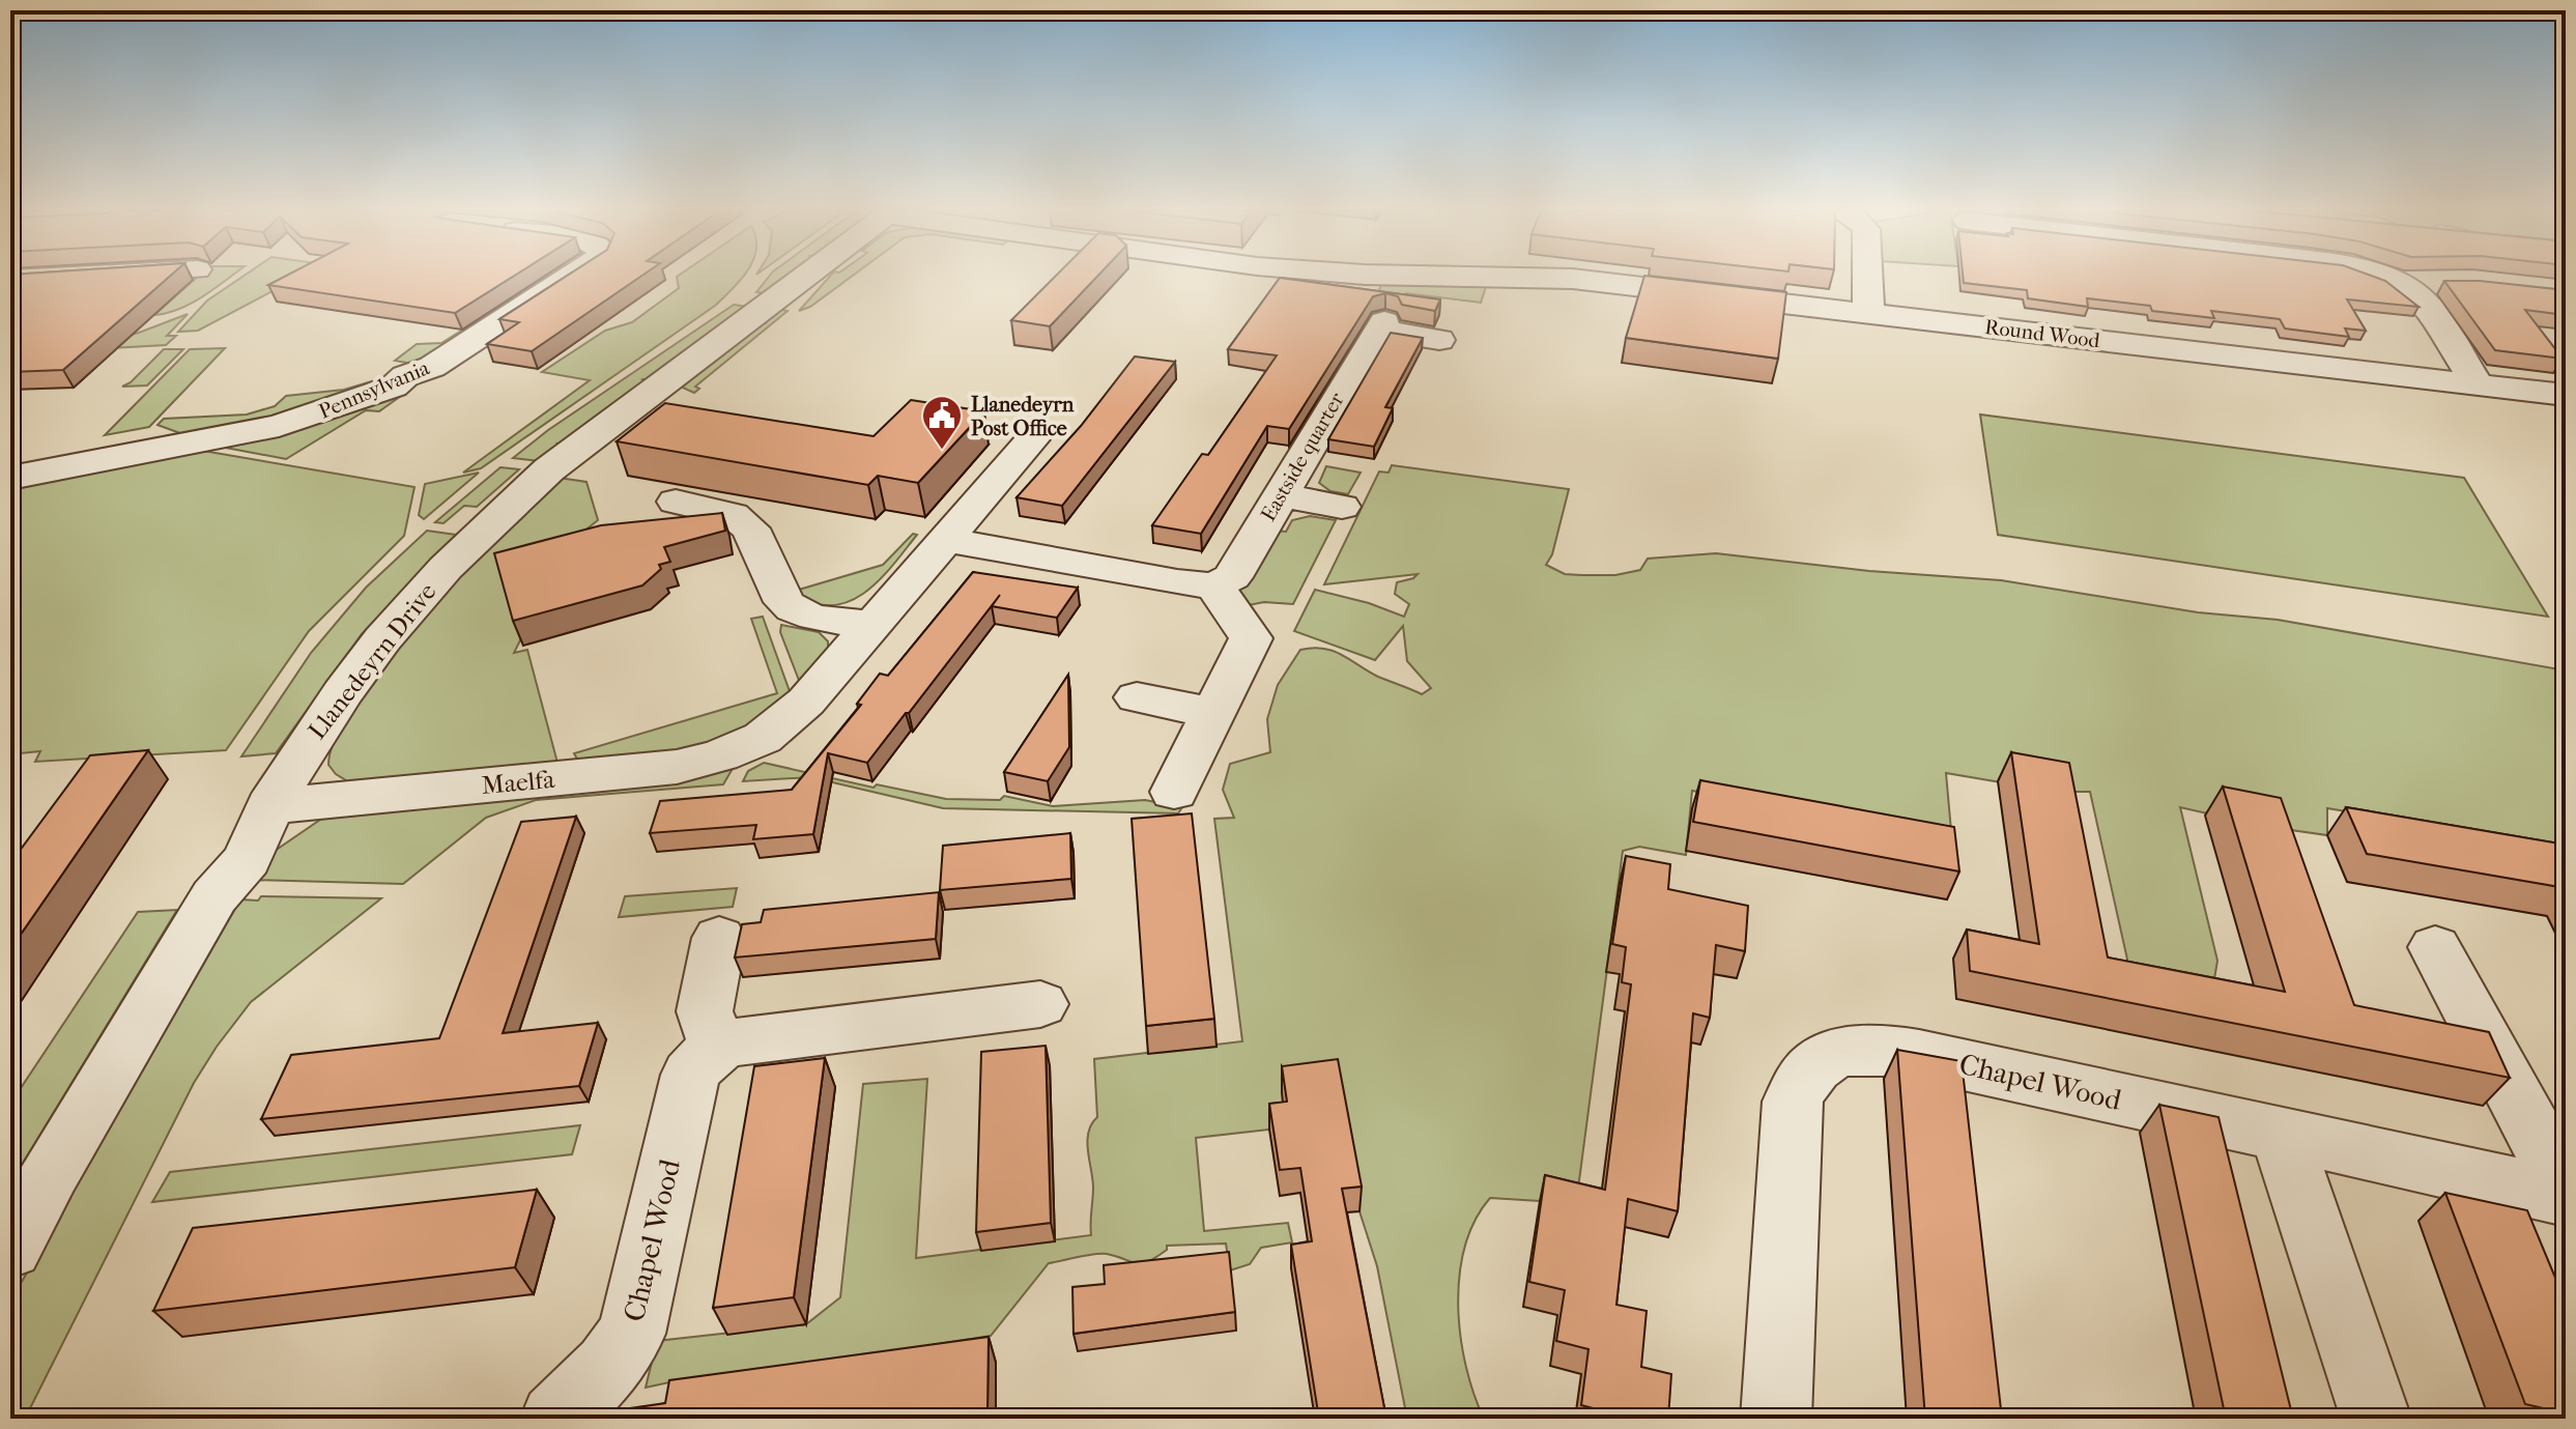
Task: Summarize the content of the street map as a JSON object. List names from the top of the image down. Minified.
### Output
{"streets":{"street":["Round Wood","Pennsylvania","Eastside quarter","Llanedeyrn Drive","Maelfa","Chapel Wood"]},"crossings":[["Llanedeyrn Drive","Maelfa"]],"places":{"public building":["Llanedeyrn Post Office"]}}
